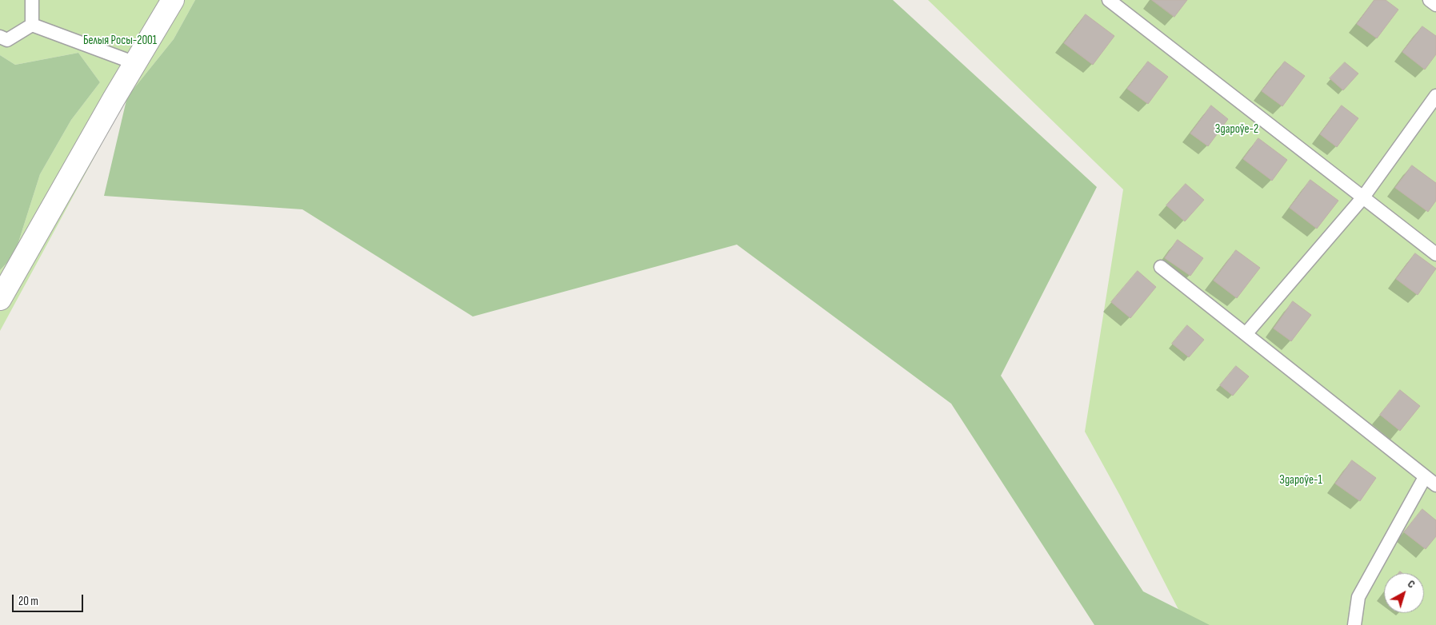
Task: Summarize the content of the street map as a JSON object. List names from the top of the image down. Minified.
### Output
{"parks":["Белыя Росы-2001","Здароўе-2","Здароўе-1"],"scale_bar":"20 m","north":"top right"}
